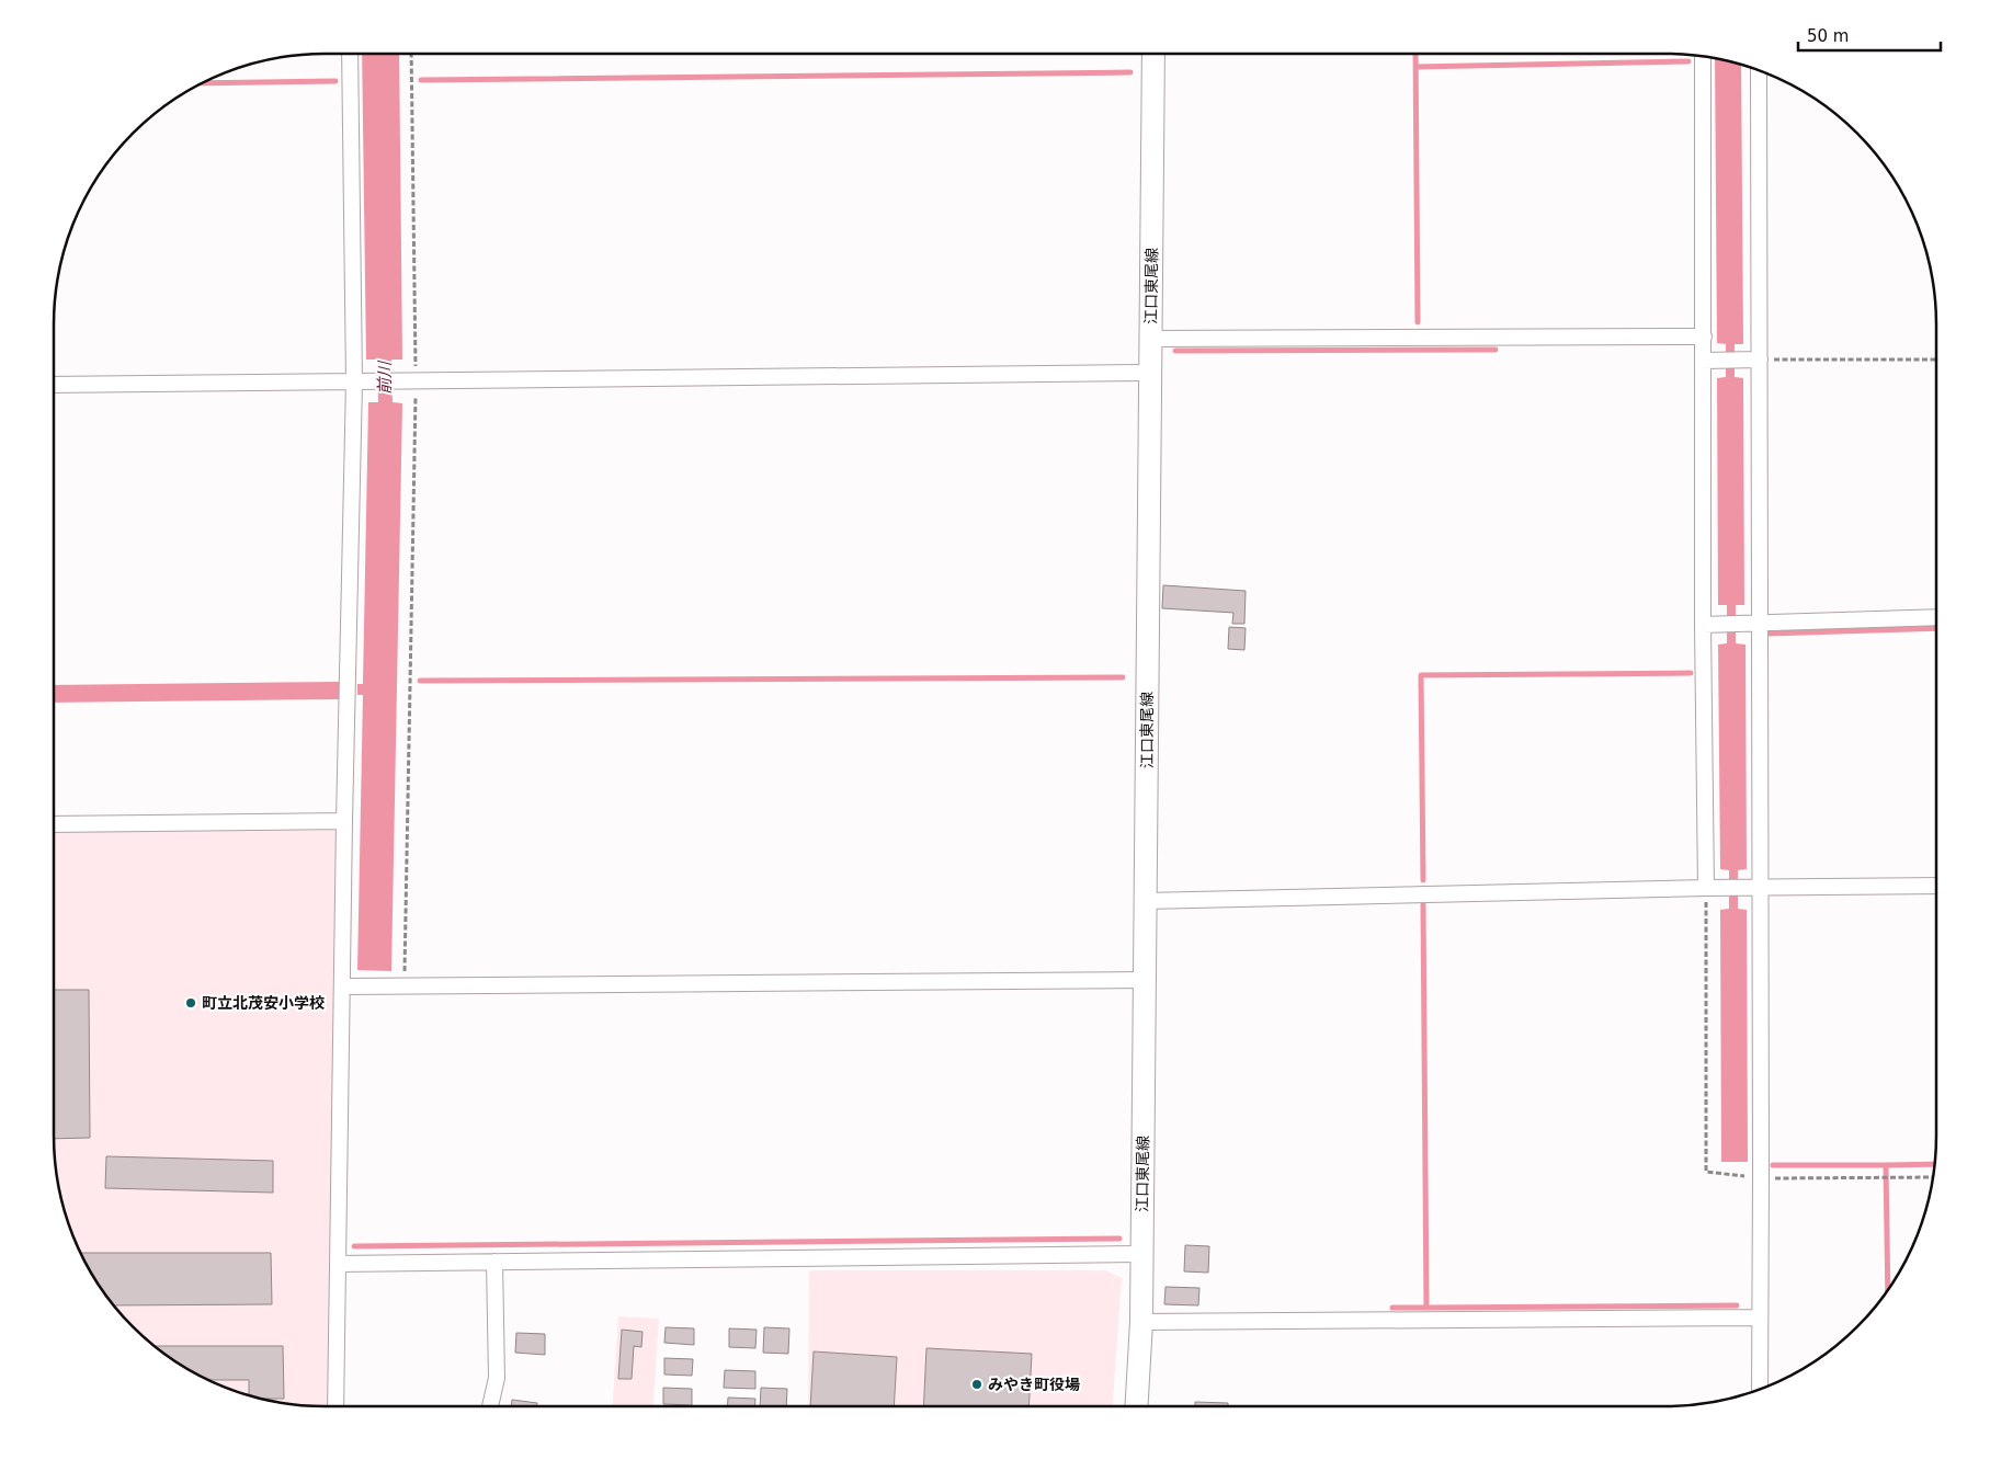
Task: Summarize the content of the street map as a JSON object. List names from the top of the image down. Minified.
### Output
{"streets":{"main road":["江口東尾線"]},"water":["前川"],"places":["町立北茂安小学校","みやき町役場"],"scale_bar":"50 m"}
